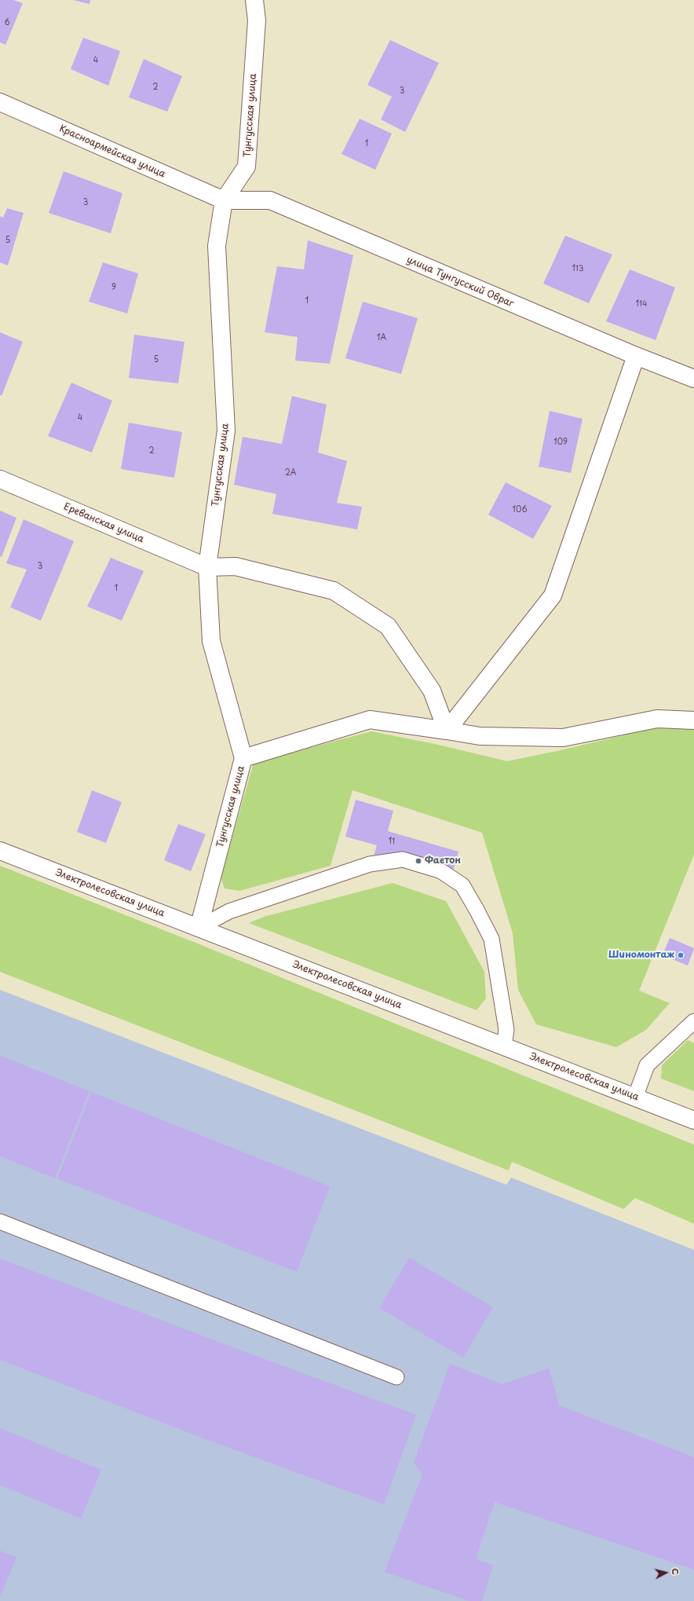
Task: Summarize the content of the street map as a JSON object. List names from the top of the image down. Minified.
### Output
{"streets":{"street":["Тунгусская улица","Красноармейская улица","улица Тунгусский Овраг","Ереванская улица","Электролесовская улица"]},"crossings":[["Тунгусская улица","Красноармейская улица"],["Тунгусская улица","улица Тунгусский Овраг"],["Тунгусская улица","Ереванская улица"],["Тунгусская улица","Электролесовская улица"],["Красноармейская улица","улица Тунгусский Овраг"]],"places":["Фаетон","Шиномонтаж"],"house_numbers":["6","4","2","3","1","3","5","113","9","1","114","1А","5","4","109","2","2А","106","3","1","11"],"north":"right"}
